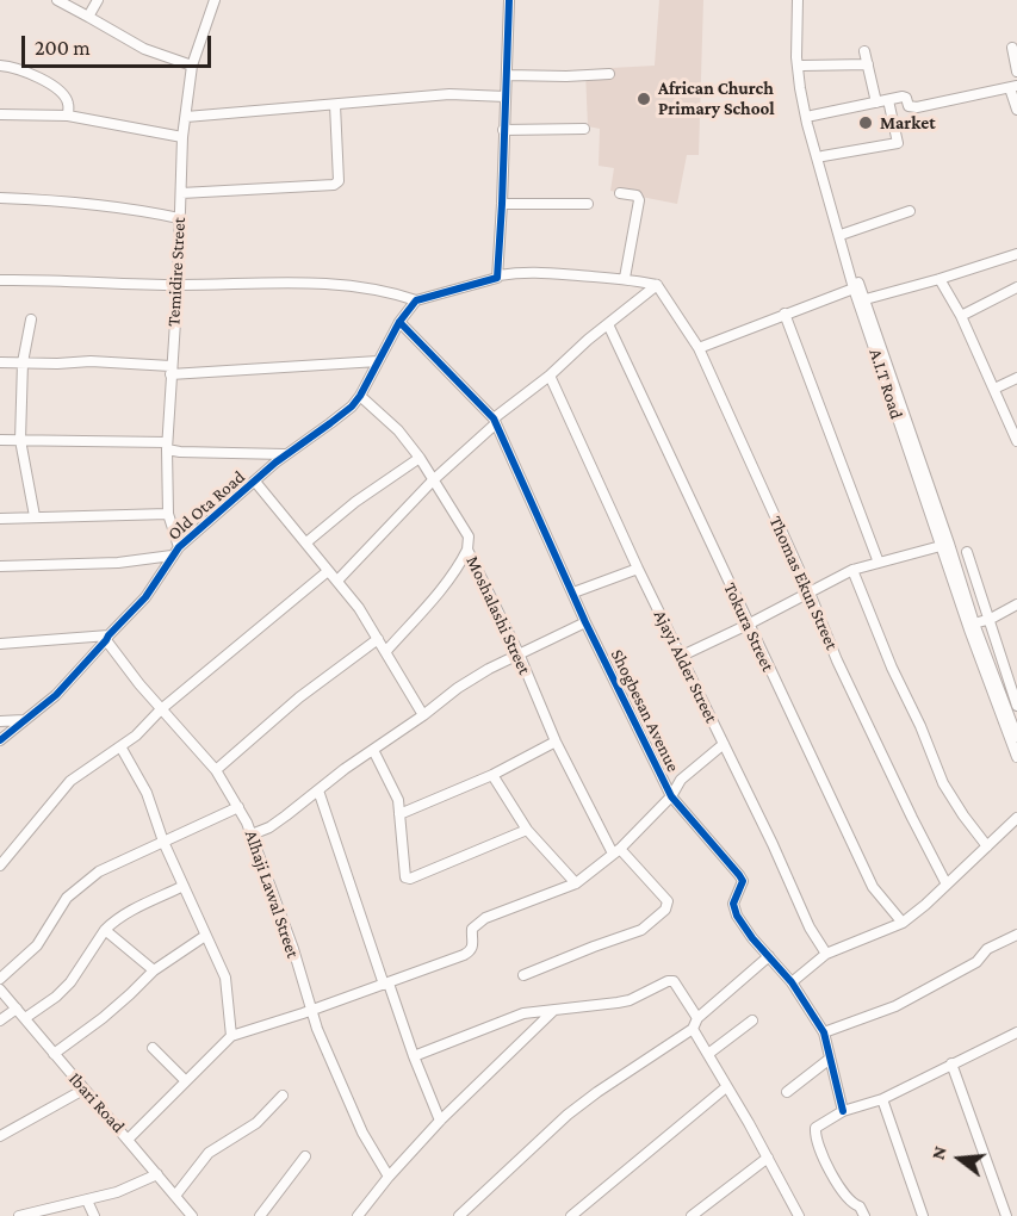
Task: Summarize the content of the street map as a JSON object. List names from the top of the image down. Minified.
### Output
{"streets":{"street":["Temidire Street","A.I.T Road","Old Ota Road","Thomas Ekun Street","Moshalashi Street","Tokura Street","Ajayi Alder Street","Shogbesan Avenue","Alhaji Lawal Street","Ibari Road"]},"crossings":[["Temidire Street","Old Ota Road"],["Old Ota Road","Moshalashi Street"],["Old Ota Road","Shogbesan Avenue"],["Old Ota Road","Alhaji Lawal Street"]],"places":["African Church Primary School","Market"],"scale_bar":"200 m","north":"left"}
